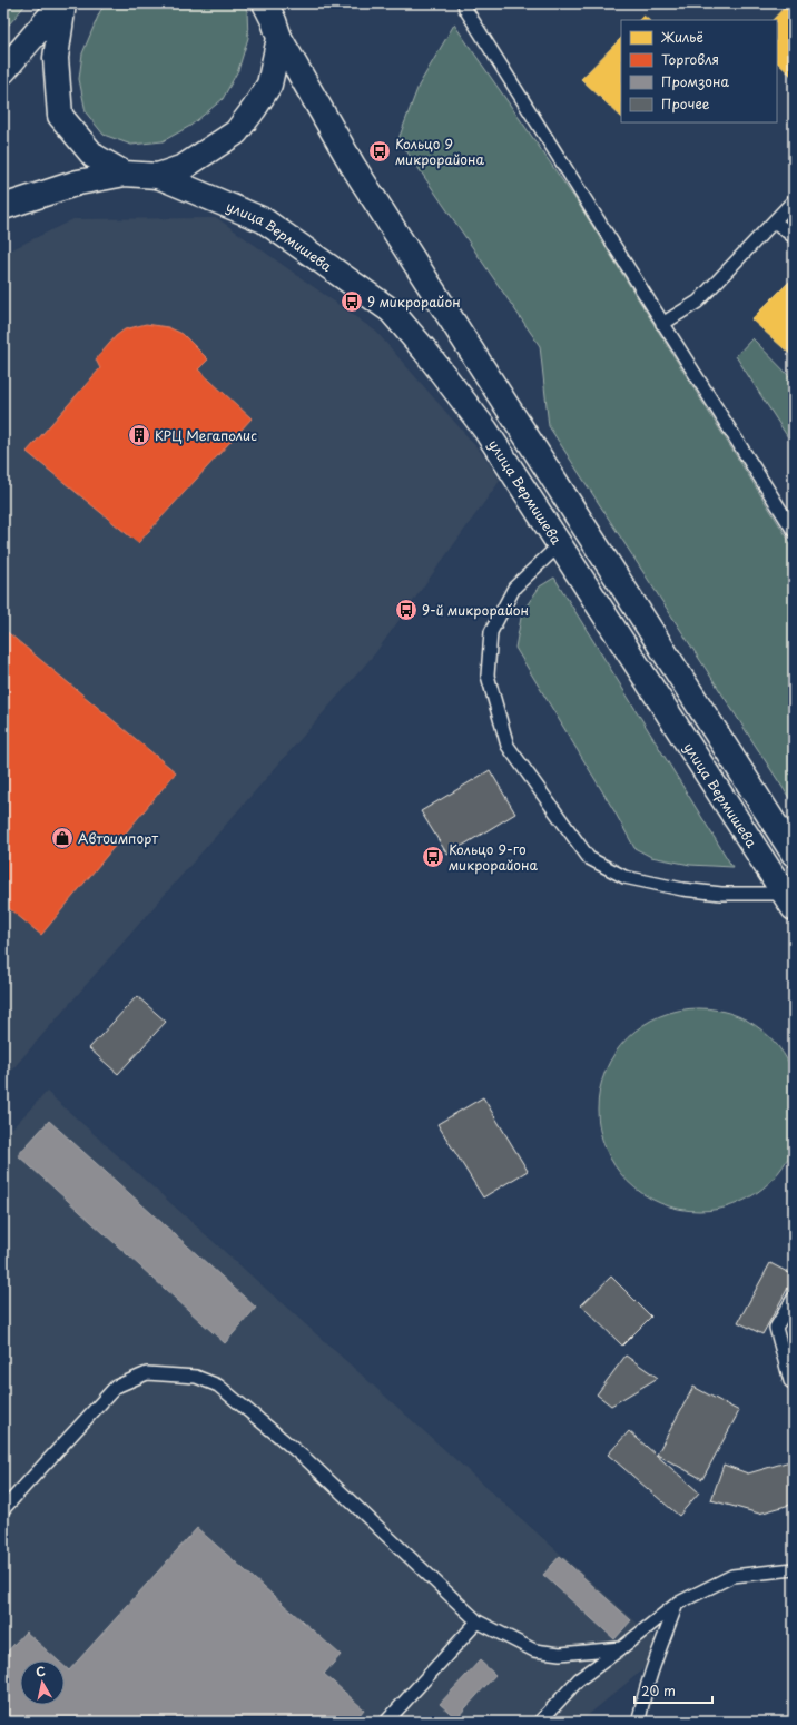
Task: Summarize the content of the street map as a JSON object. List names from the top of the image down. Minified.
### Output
{"streets":{"main road":["улица Вермишева"]},"places":{"bus stop":["Кольцо 9 микрорайона","9 микрорайон","9-й микрорайон","Кольцо 9-го микрорайона"],"building":["КРЦ Мегаполис"],"shop":["Автоимпорт"]},"legend":["Жильё","Торговля","Промзона","Прочее"],"scale_bar":"20 m","north":"top"}
